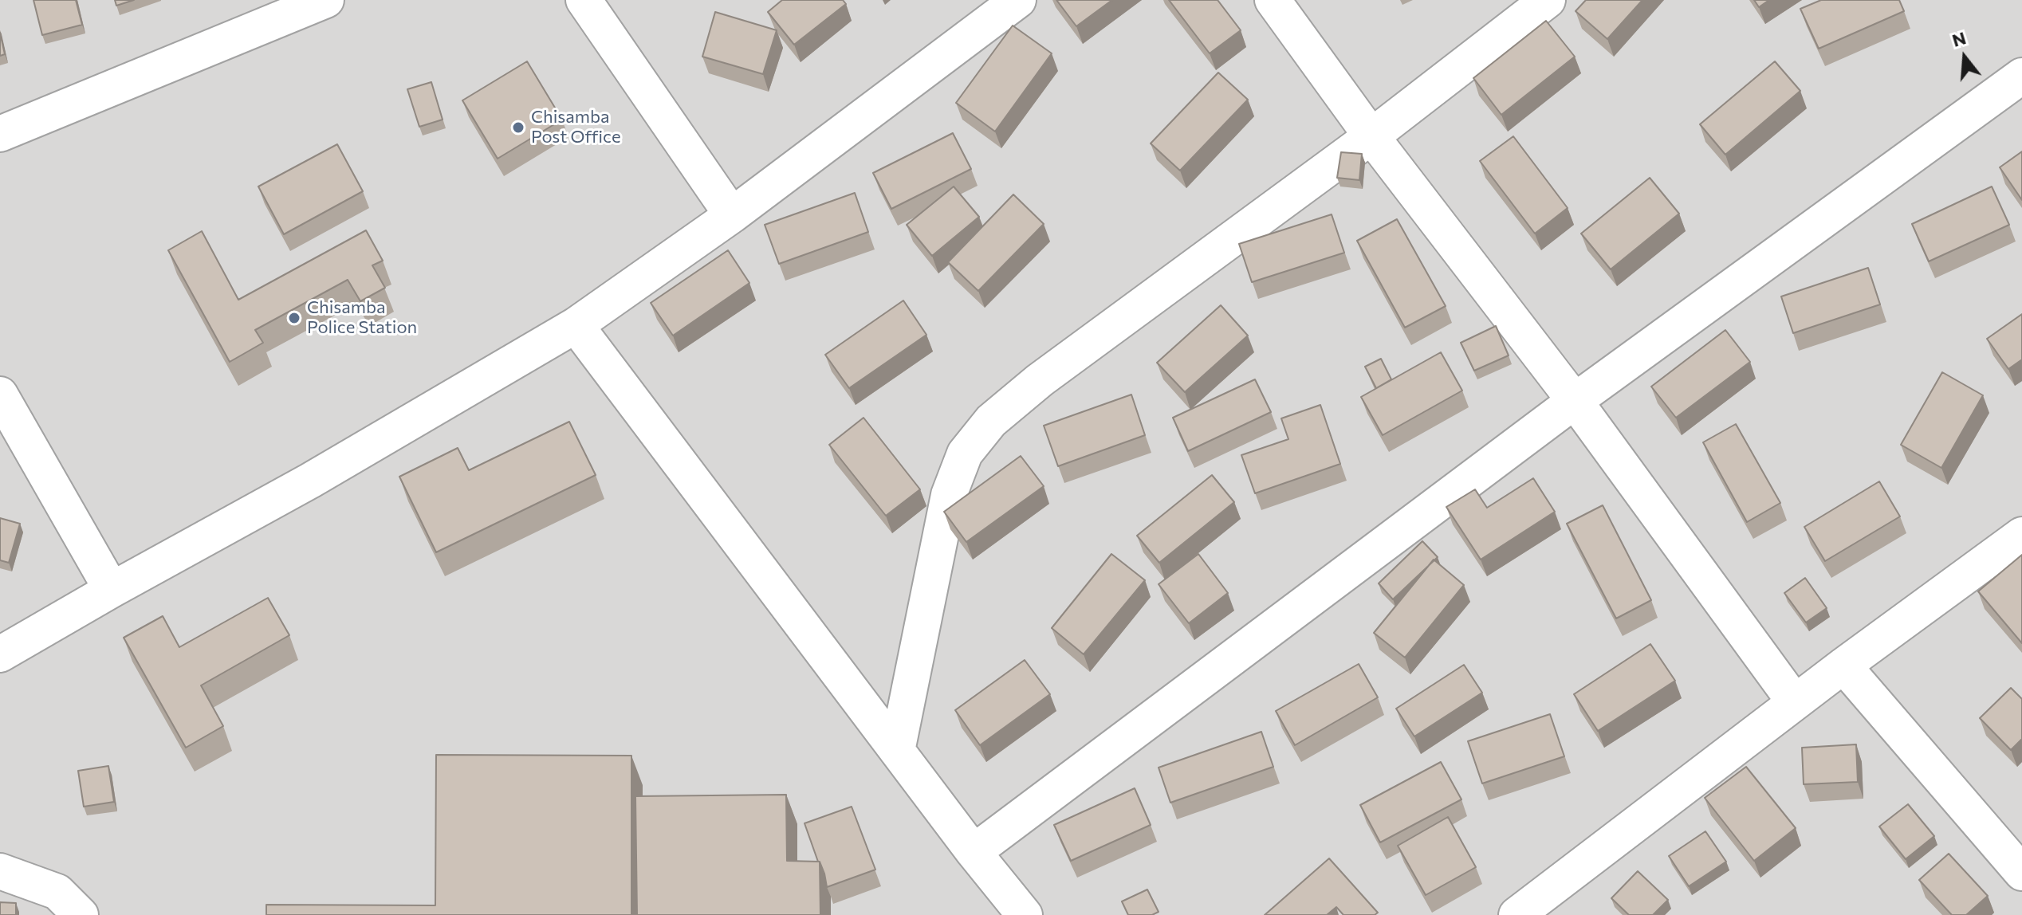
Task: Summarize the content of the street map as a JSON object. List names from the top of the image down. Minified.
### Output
{"places":["Chisamba Post Office","Chisamba Police Station"],"north":"top"}
